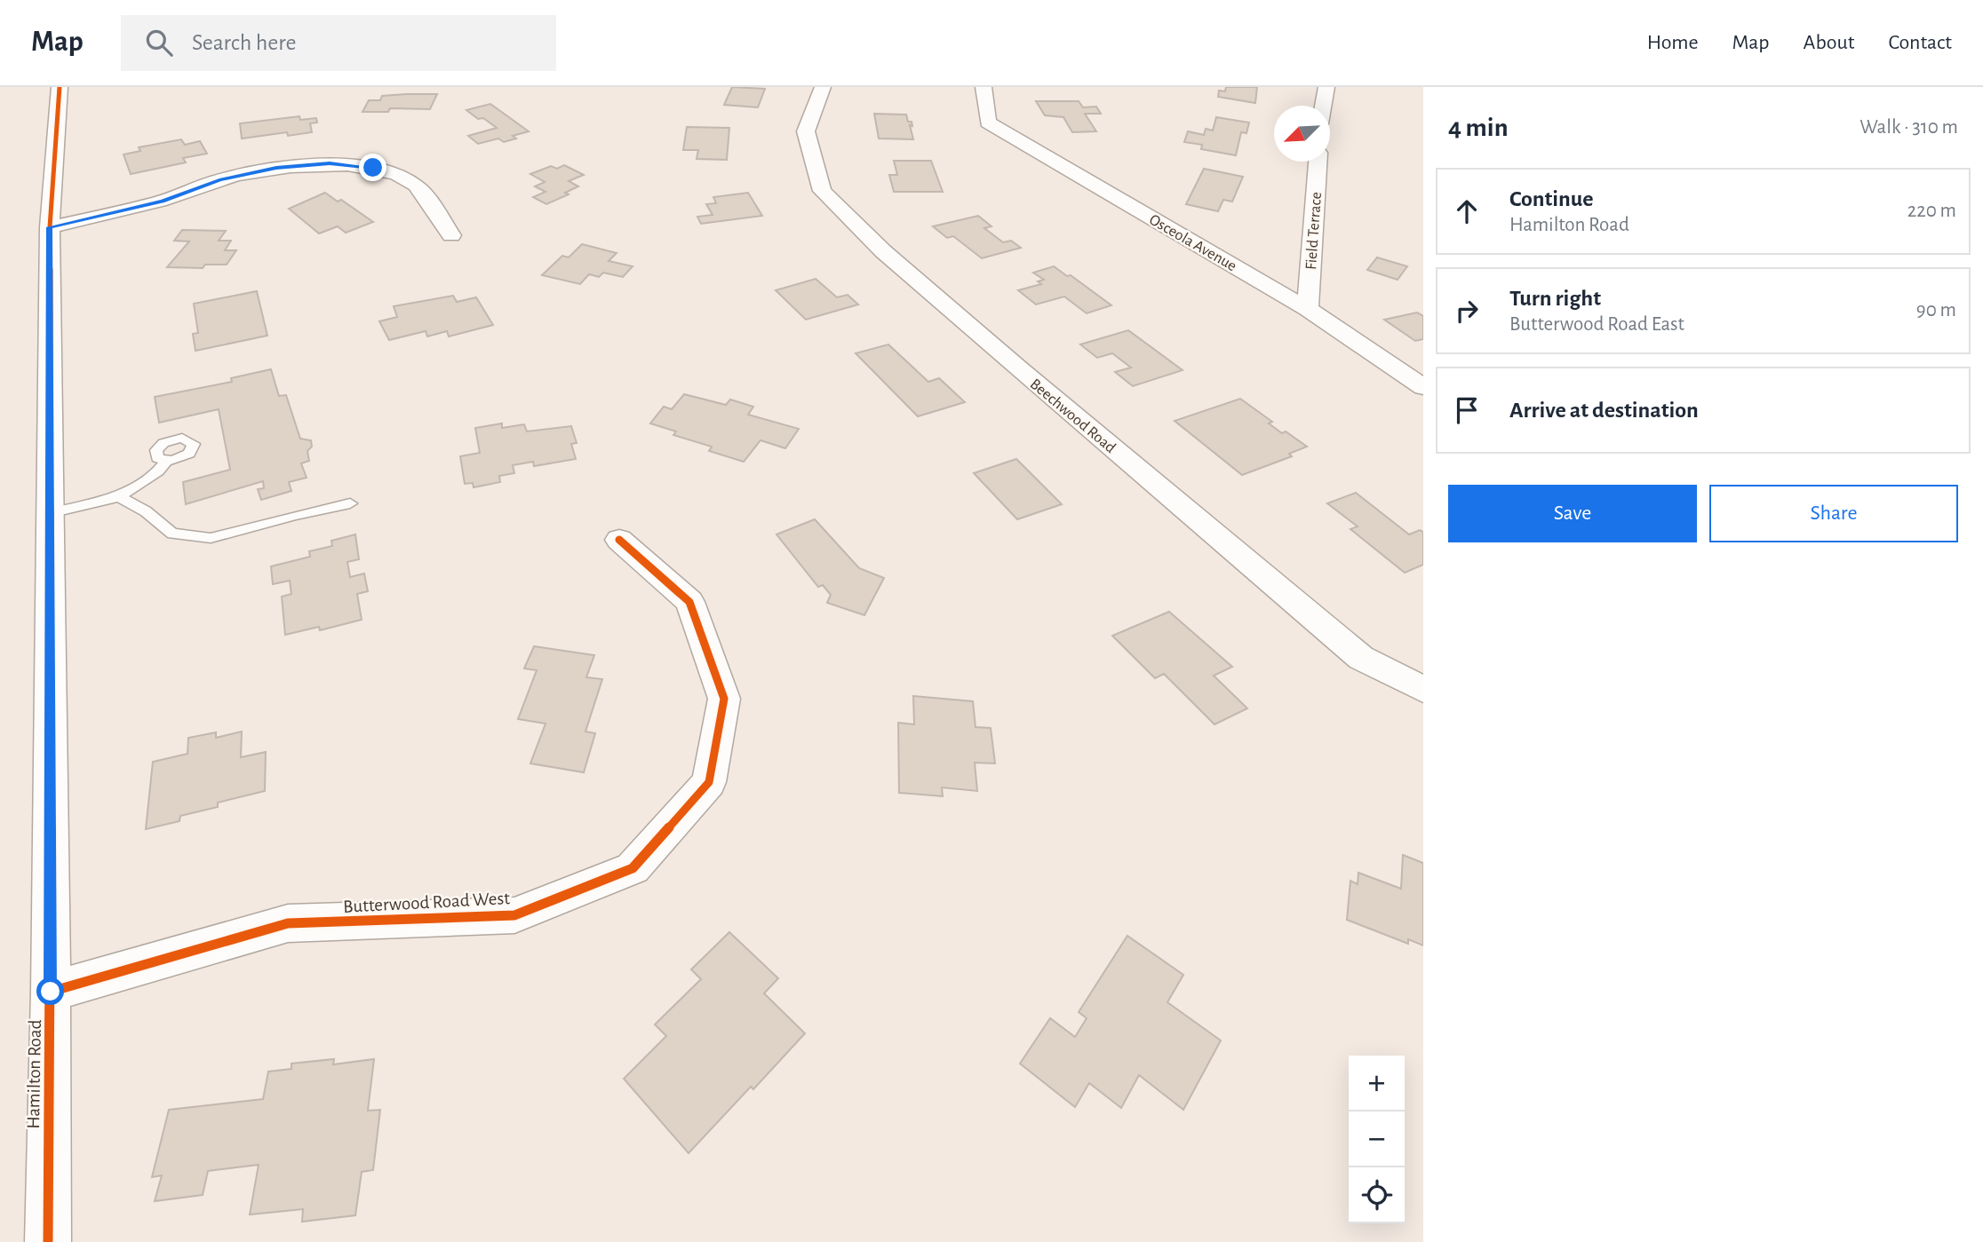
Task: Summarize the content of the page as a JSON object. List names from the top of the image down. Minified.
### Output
{"streets":{"street":["Field Terrace","Osceola Avenue","Beechwood Road","Butterwood Road West","Hamilton Road"]},"crossings":[["Field Terrace","Osceola Avenue"],["Butterwood Road West","Hamilton Road"]],"north":"bottom left","page":{"header":"Map","search":"Search here","nav":["Home","Map","About","Contact"],"heading":["4 min","Walk · 310 m"],"list":[["Continue","Hamilton Road","220 m"],["Turn right","Butterwood Road East","90 m"],"Arrive at destination"],"buttons":["Save","Share"],"map_buttons":["+","−"]}}
